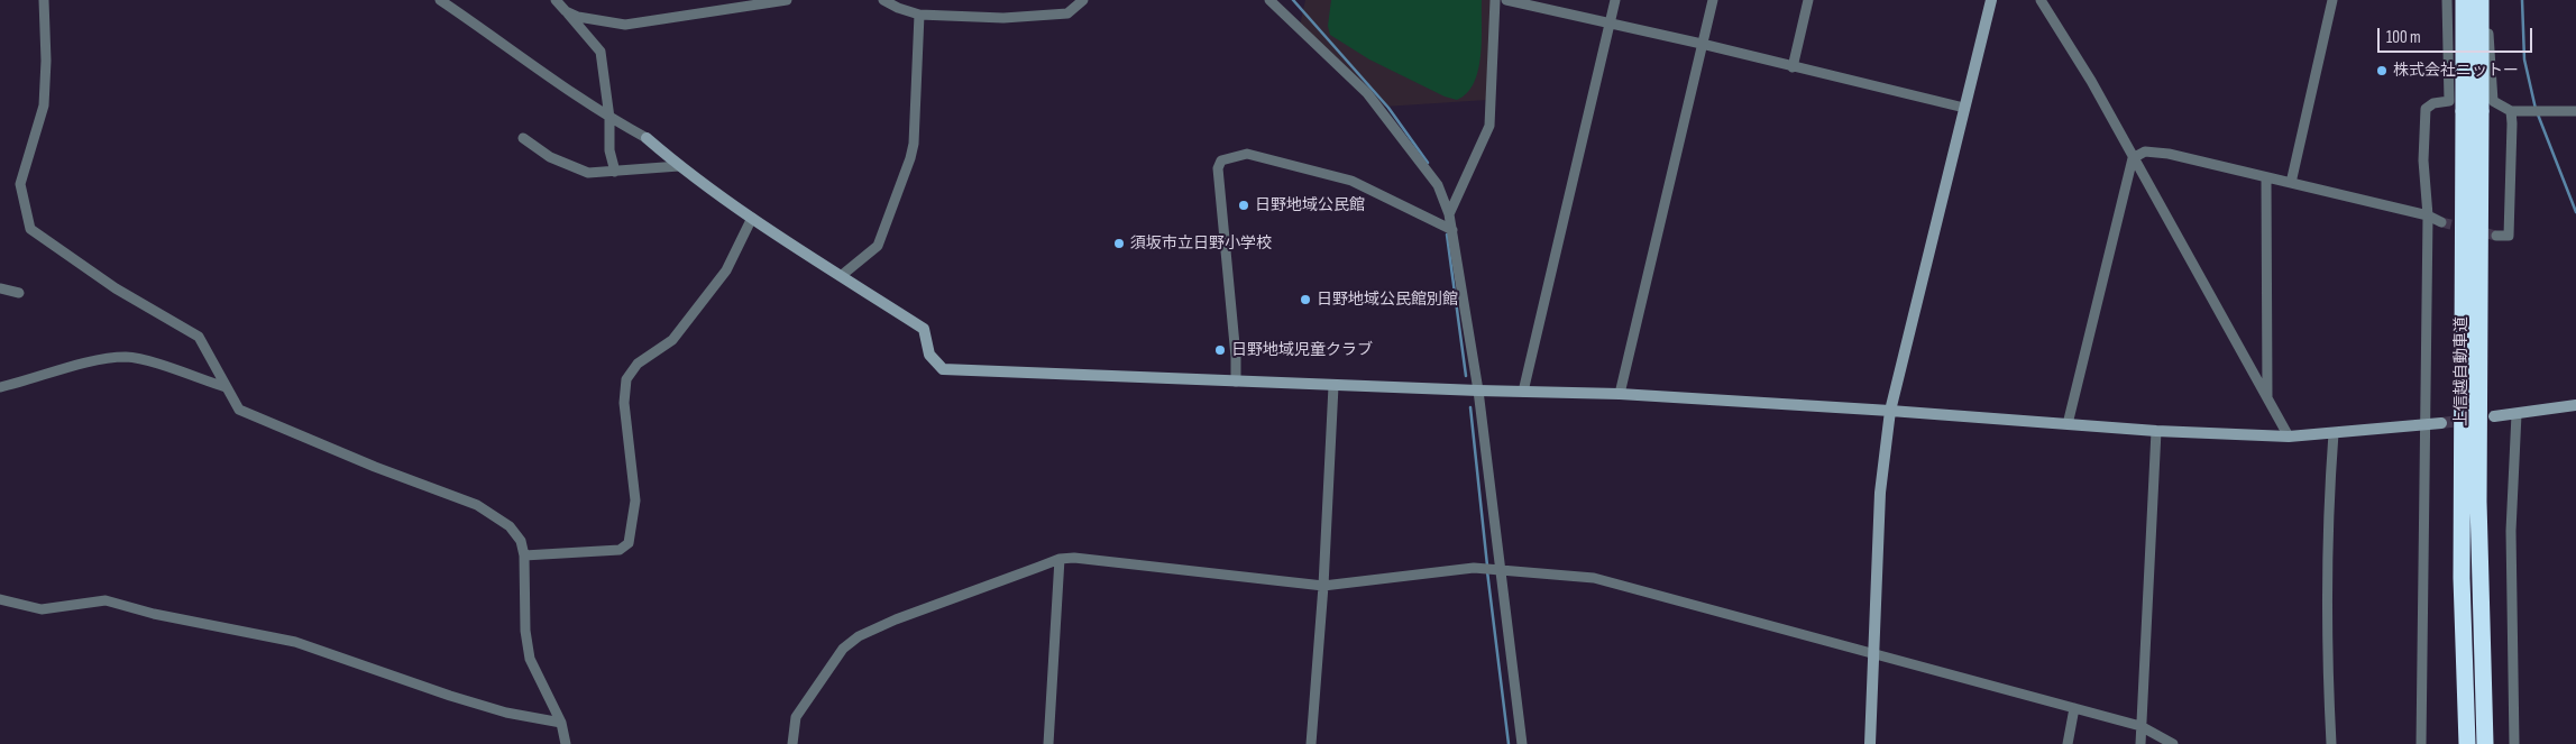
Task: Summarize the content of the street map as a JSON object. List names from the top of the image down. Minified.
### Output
{"streets":{"highway":["上信越自動車道"]},"places":["株式会社ニットー","日野地域公民館","須坂市立日野小学校","日野地域公民館別館","日野地域児童クラブ"],"scale_bar":"100 m"}
